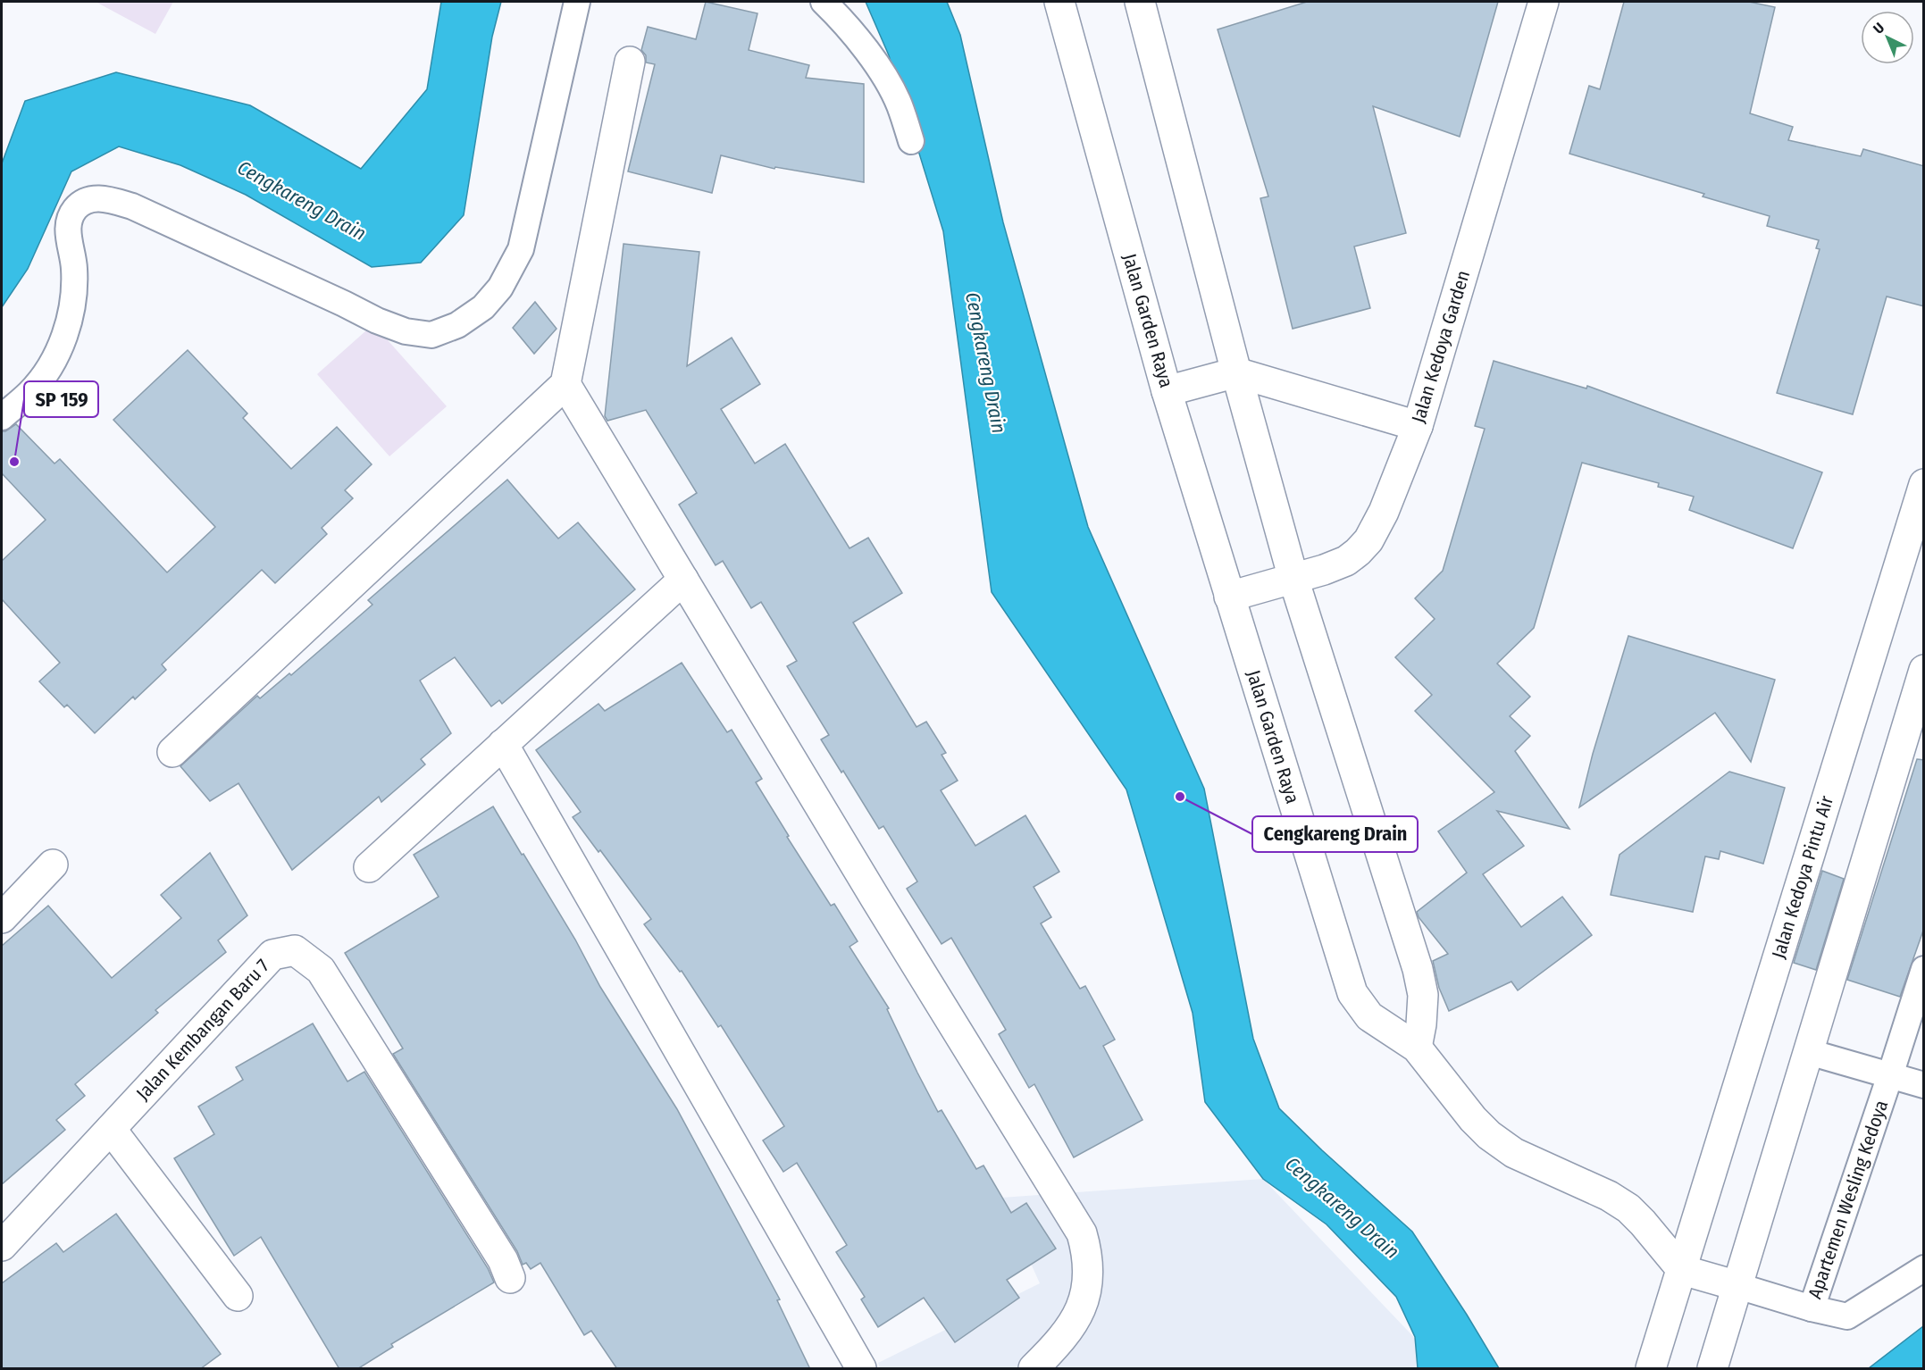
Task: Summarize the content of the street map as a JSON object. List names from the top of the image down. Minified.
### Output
{"streets":{"street":["Jalan Garden Raya","Jalan Kedoya Garden","Jalan Kedoya Pintu Air","Jalan Kembangan Baru 7"],"lane":["Apartemen Wesling Kedoya"]},"crossings":[["Jalan Garden Raya","Jalan Kedoya Garden"]],"water":["Cengkareng Drain"],"places":["SP 159","Cengkareng Drain"],"north":"top left"}
